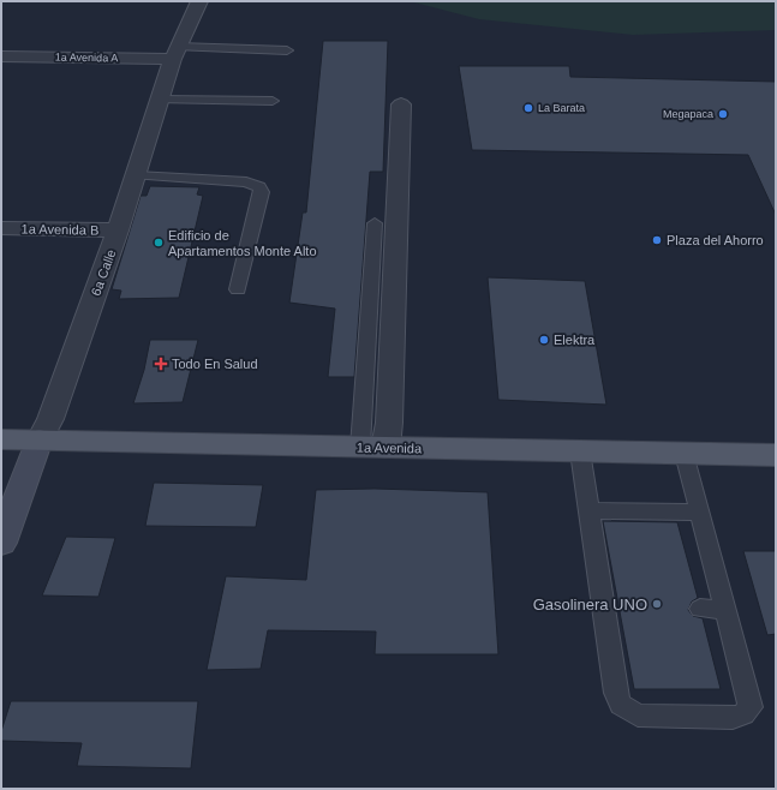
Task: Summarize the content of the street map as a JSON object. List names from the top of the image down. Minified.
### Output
{"streets":{"main road":["1a Avenida"],"street":["1a Avenida A","1a Avenida B","6a Calle"]},"crossings":[["1a Avenida A","6a Calle"],["1a Avenida B","6a Calle"],["6a Calle","1a Avenida"]],"places":{"other":["La Barata","Megapaca","Plaza del Ahorro","Edificio de Apartamentos Monte Alto","Elektra","Gasolinera UNO"],"health":["Todo En Salud"]}}
